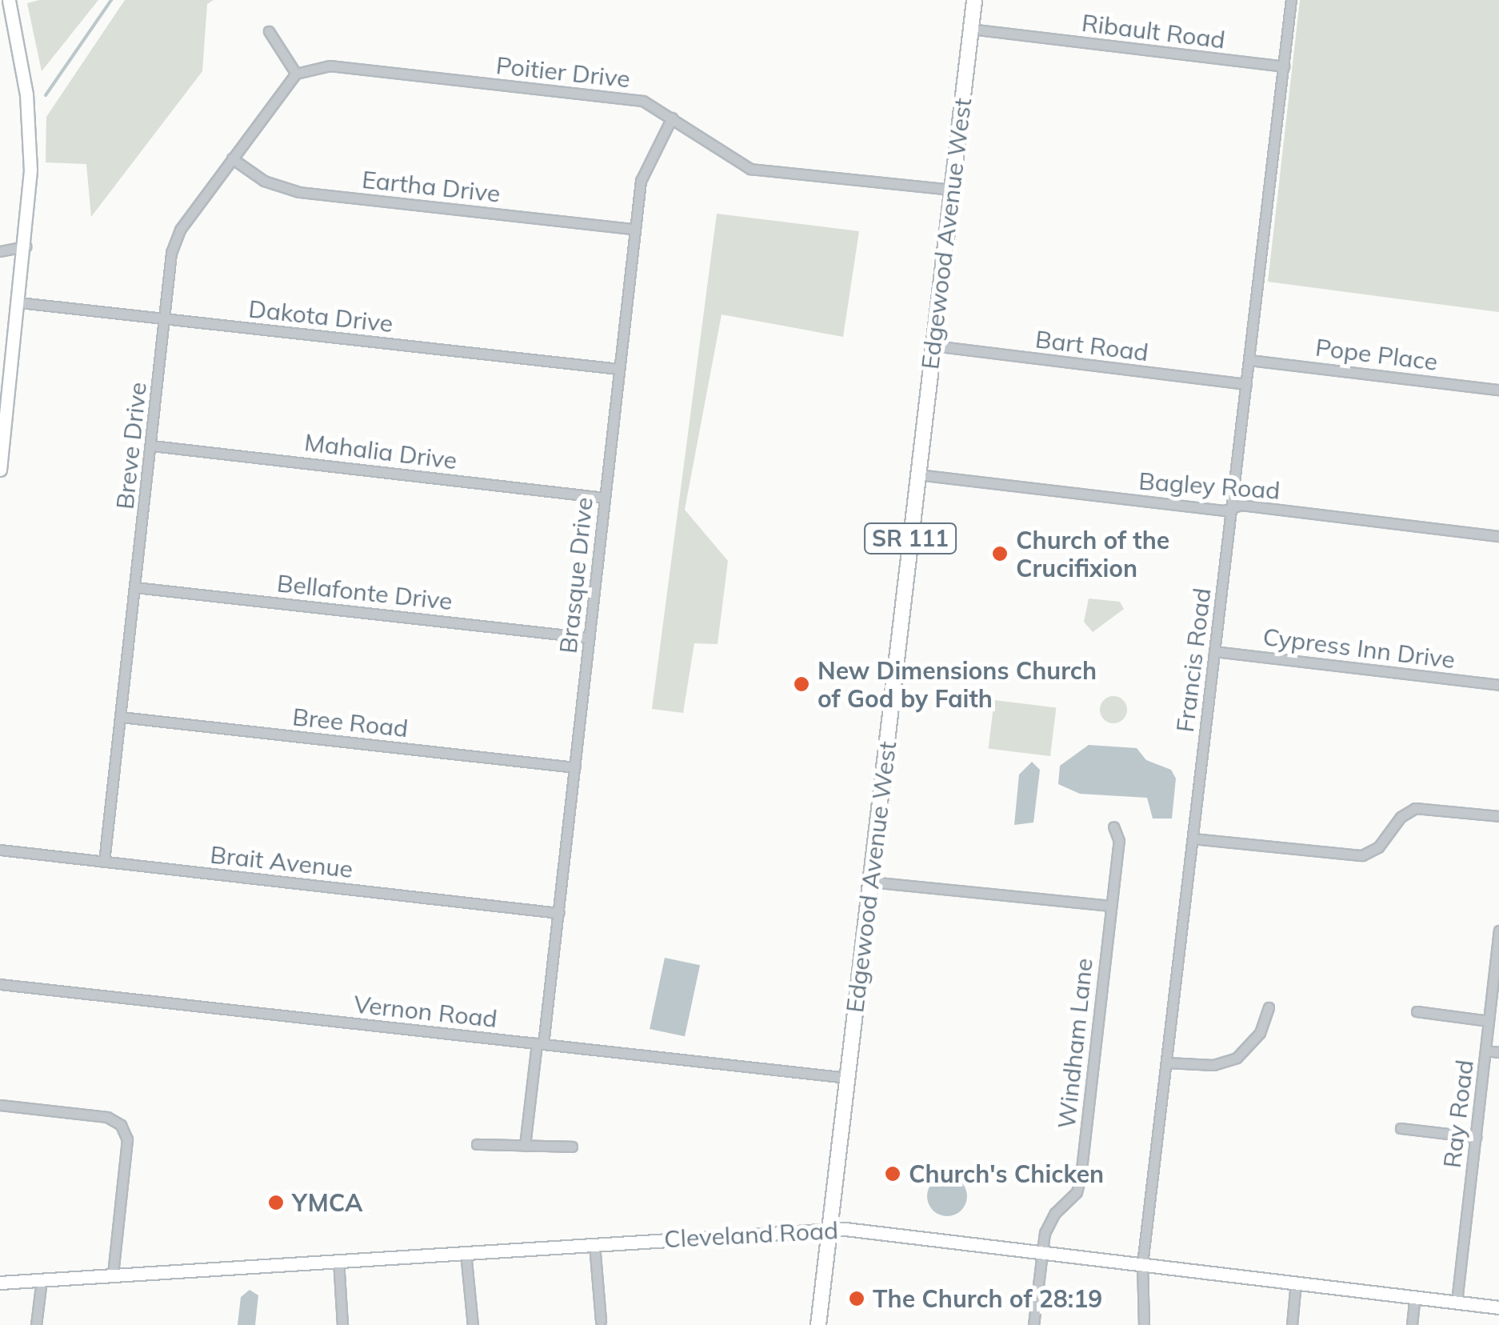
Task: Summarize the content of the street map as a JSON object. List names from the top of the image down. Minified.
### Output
{"streets":{"main road":["Edgewood Avenue West","SR 111"],"street":["Ribault Road","Poitier Drive","Eartha Drive","Dakota Drive","Bart Road","Pope Place","Breve Drive","Mahalia Drive","Bagley Road","Brasque Drive","Bellafonte Drive","Cypress Inn Drive","Francis Road","Bree Road","Brait Avenue","Vernon Road","Windham Lane","Ray Road","Cleveland Road"]},"crossings":[["Ribault Road","Edgewood Avenue West"],["Ribault Road","Francis Road"],["Poitier Drive","Edgewood Avenue West"],["Poitier Drive","Breve Drive"],["Poitier Drive","Brasque Drive"],["Eartha Drive","Breve Drive"],["Eartha Drive","Brasque Drive"],["Edgewood Avenue West","Bart Road"],["Edgewood Avenue West","Bagley Road"],["Edgewood Avenue West","Vernon Road"],["Edgewood Avenue West","Cleveland Road"],["Dakota Drive","Breve Drive"],["Dakota Drive","Brasque Drive"],["Bart Road","Francis Road"],["Pope Place","Francis Road"],["Breve Drive","Mahalia Drive"],["Breve Drive","Bellafonte Drive"],["Breve Drive","Bree Road"],["Breve Drive","Brait Avenue"],["Mahalia Drive","Brasque Drive"],["Bagley Road","Francis Road"],["Brasque Drive","Bellafonte Drive"],["Brasque Drive","Bree Road"],["Brasque Drive","Brait Avenue"],["Brasque Drive","Vernon Road"],["Cypress Inn Drive","Francis Road"],["Francis Road","Cleveland Road"],["Windham Lane","Cleveland Road"],["Ray Road","Cleveland Road"]],"places":["Church of the Crucifixion","New Dimensions Church of God by Faith","Church's Chicken","YMCA","The Church of 28:19"]}
